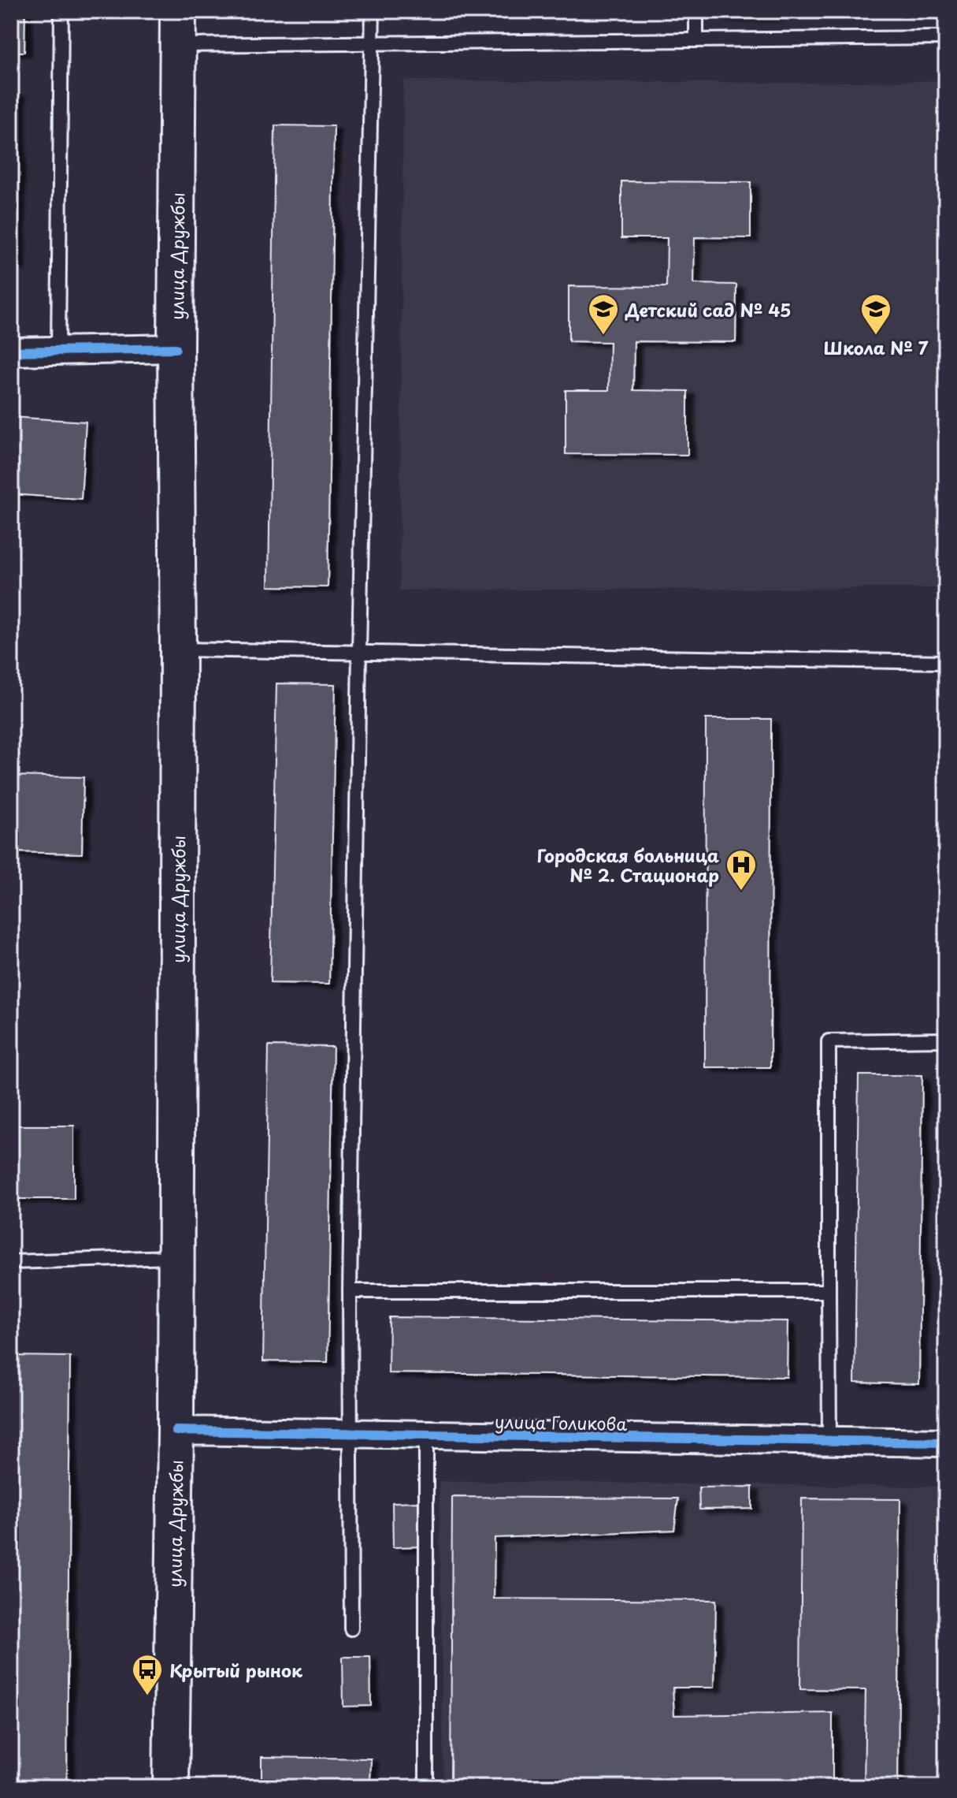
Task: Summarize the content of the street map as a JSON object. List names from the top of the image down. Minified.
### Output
{"streets":{"main road":["улица Дружбы"],"street":["улица Голикова"]},"crossings":[["улица Дружбы","улица Голикова"]],"places":{"school or university":["Детский сад № 45","Школа № 7"],"hospital":["Городская больница № 2. Стационар"],"bus stop":["Крытый рынок"]}}
